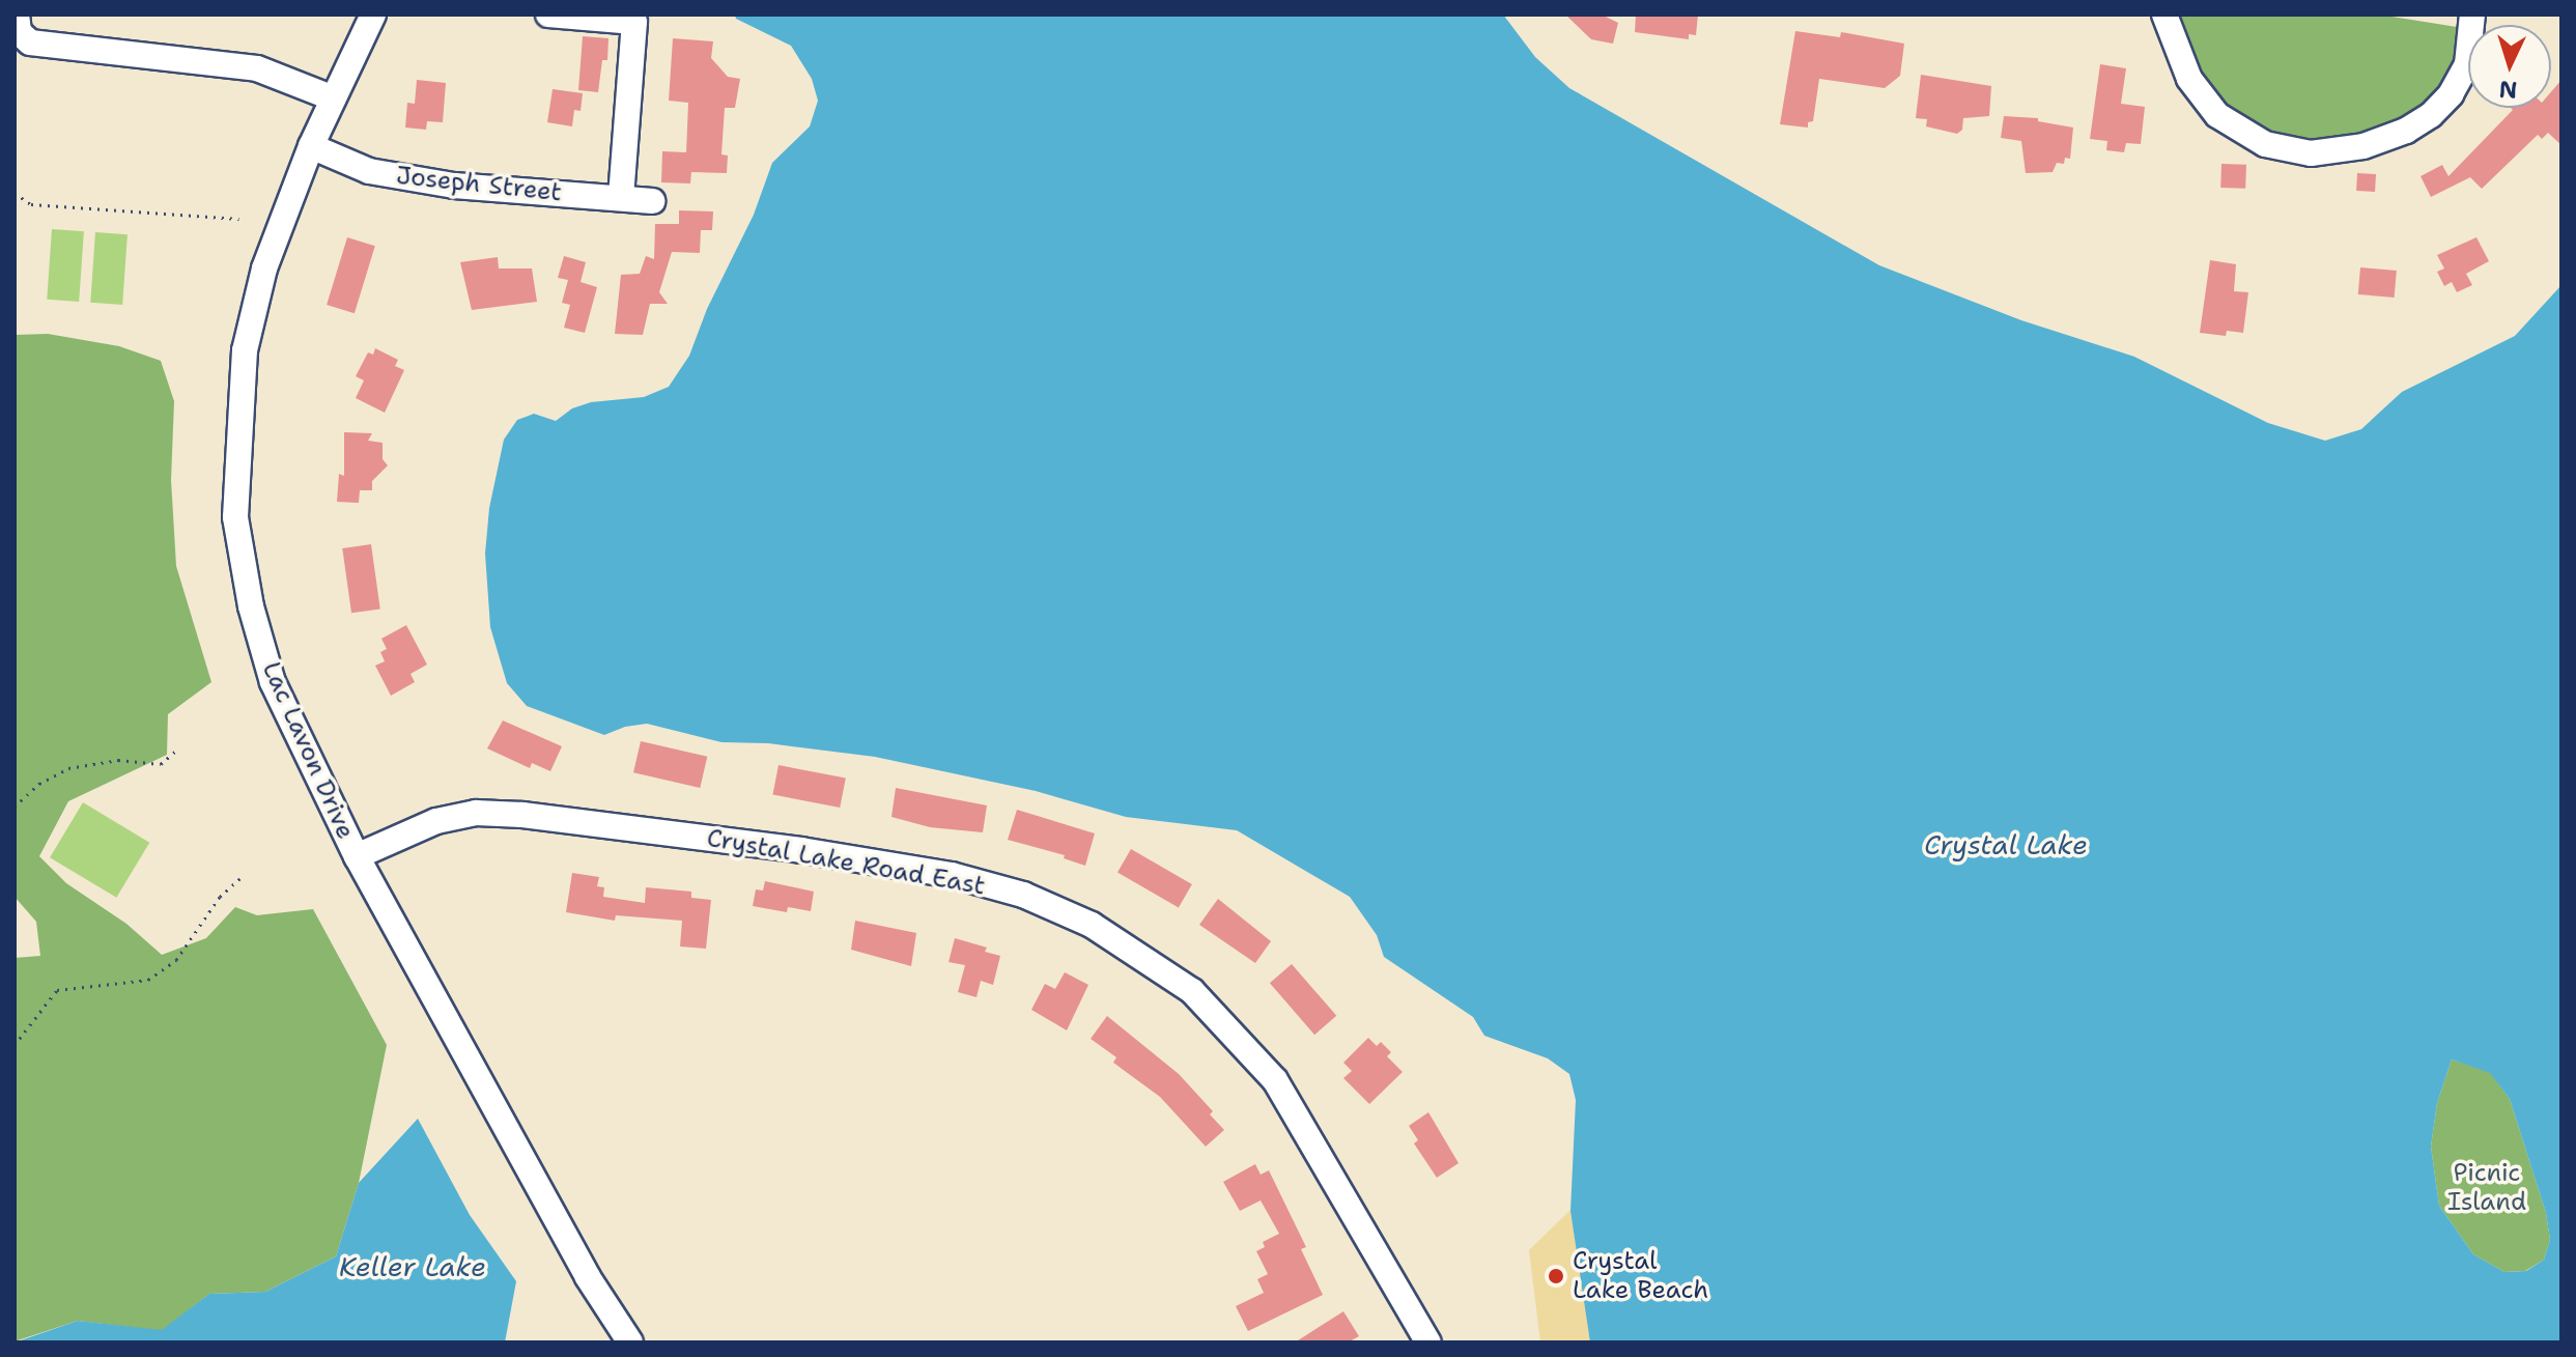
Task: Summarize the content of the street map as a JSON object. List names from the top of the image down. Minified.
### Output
{"streets":{"street":["Joseph Street","Lac Lavon Drive","Crystal Lake Road East"]},"crossings":[["Joseph Street","Lac Lavon Drive"],["Lac Lavon Drive","Crystal Lake Road East"]],"water":["Crystal Lake","Keller Lake"],"parks":["Picnic Island"],"places":["Crystal Lake Beach"],"north":"bottom"}
